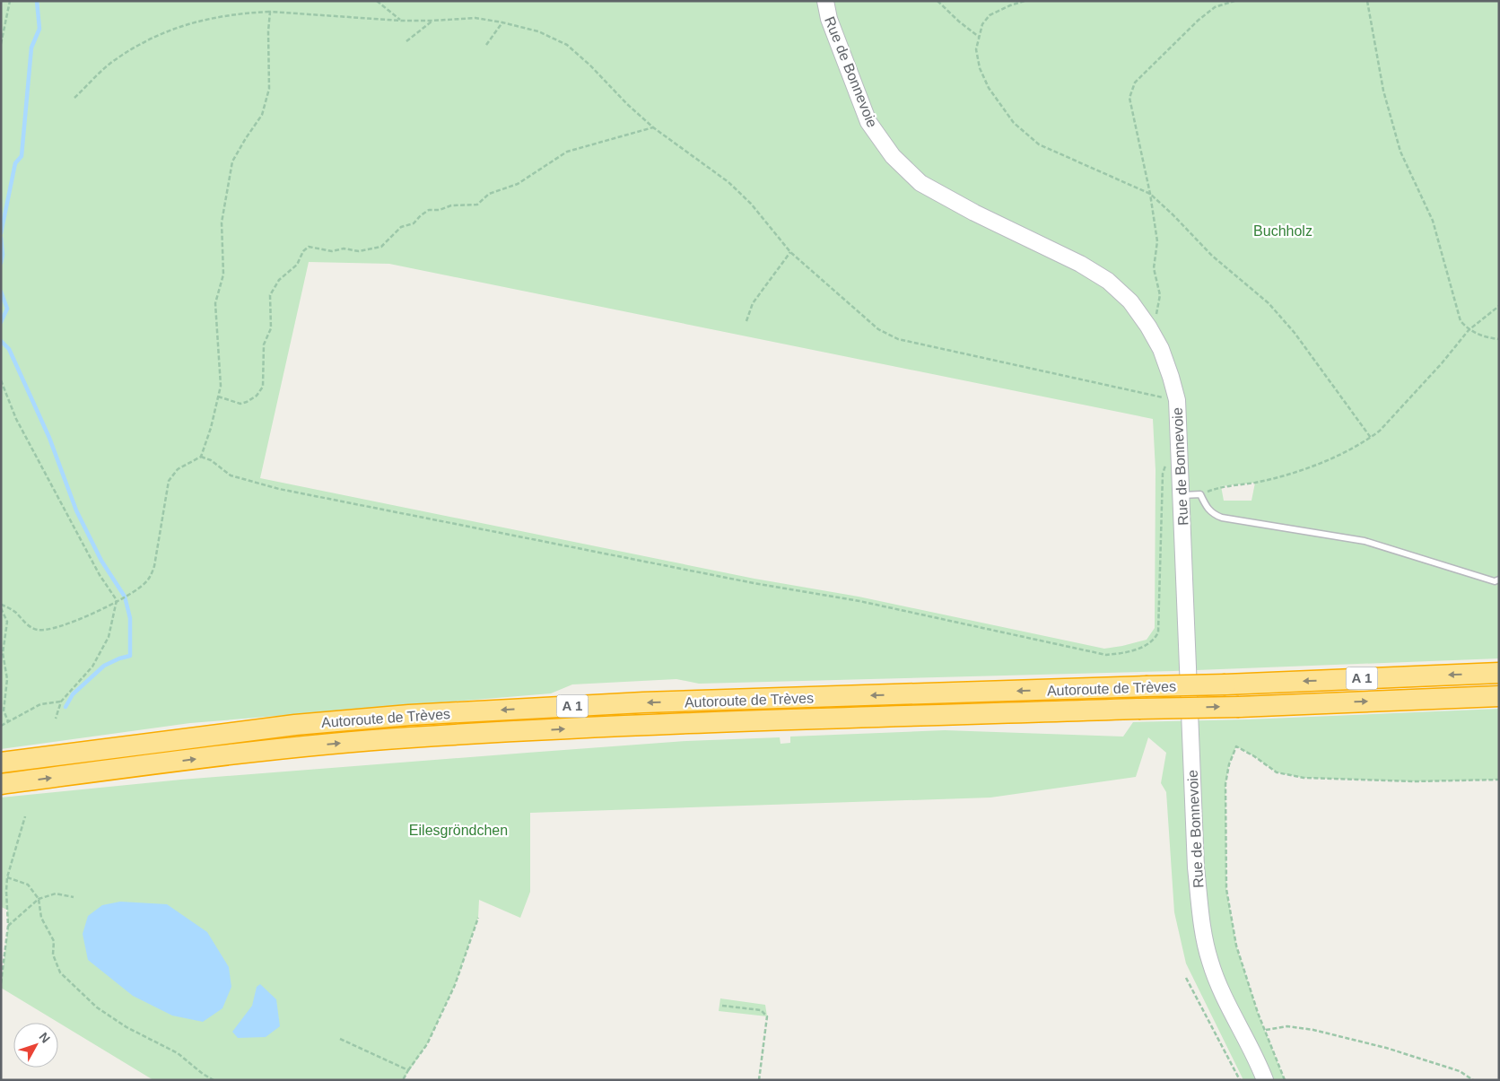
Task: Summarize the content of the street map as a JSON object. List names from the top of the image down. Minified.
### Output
{"streets":{"highway":["A 1","Autoroute de Trèves"],"main road":["Rue de Bonnevoie"]},"parks":["Buchholz","Eilesgröndchen"],"north":"top right"}
